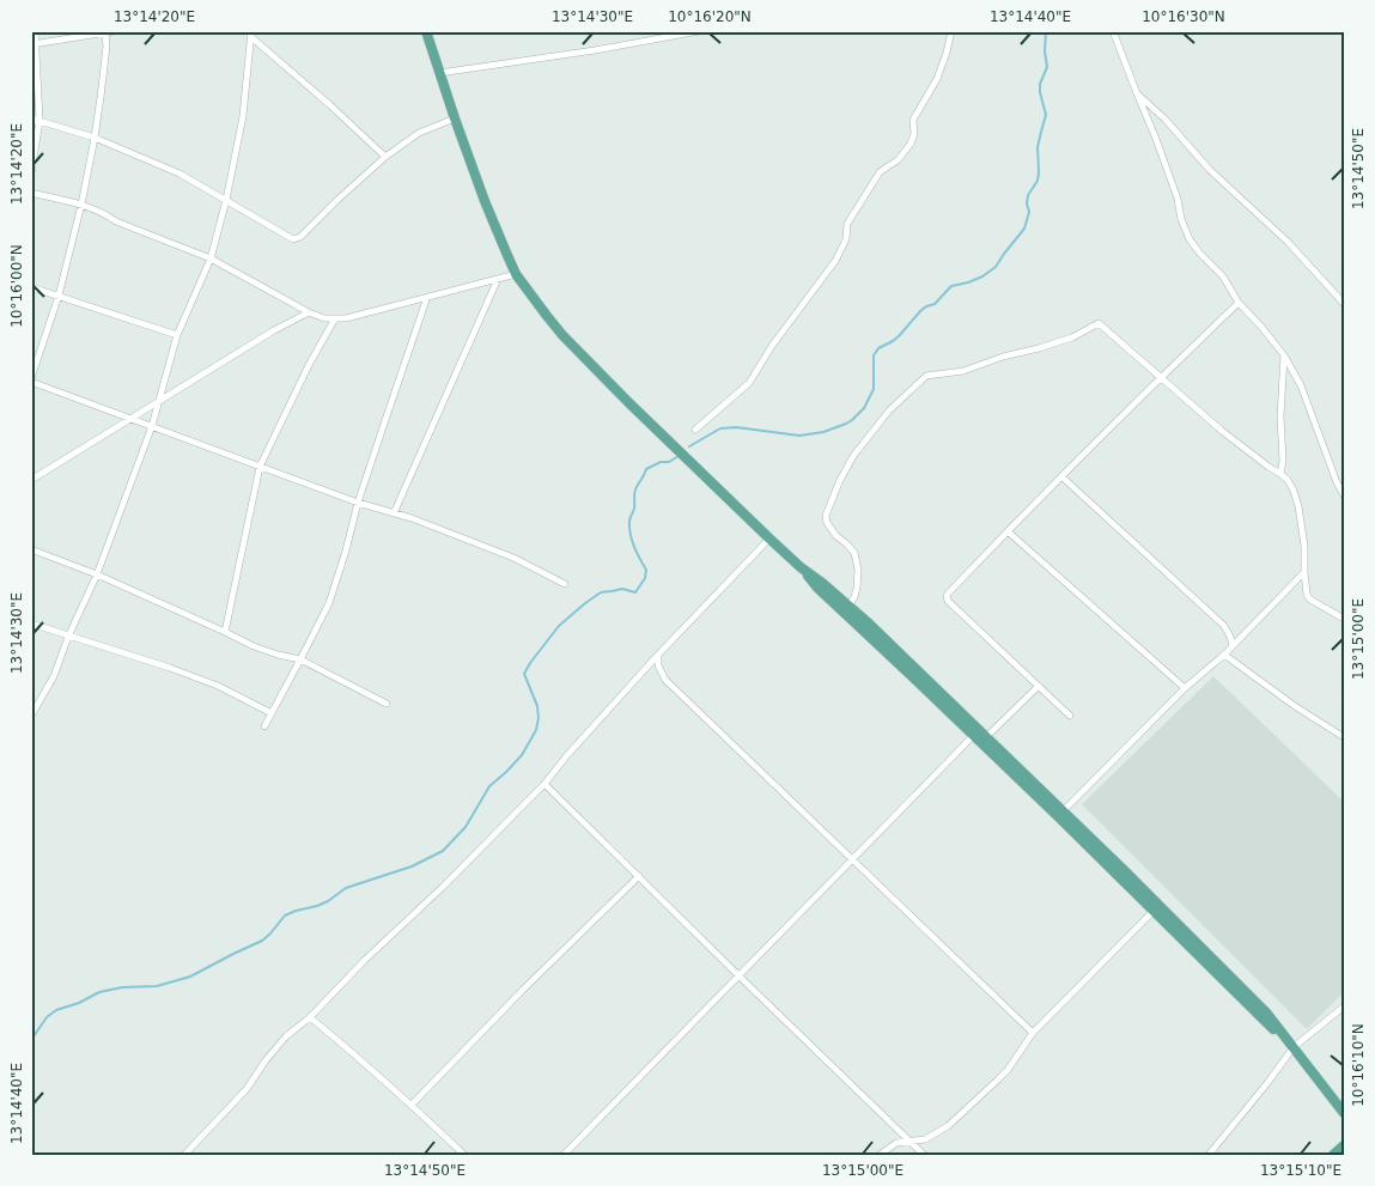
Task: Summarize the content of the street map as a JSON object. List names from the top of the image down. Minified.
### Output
{"coordinates":["13°14'20\"E","13°14'30\"E","10°16'20\"N","13°14'40\"E","10°16'30\"N","13°14'50\"E","10°16'00\"N","13°15'00\"E","10°16'10\"N","13°15'10\"E"]}
